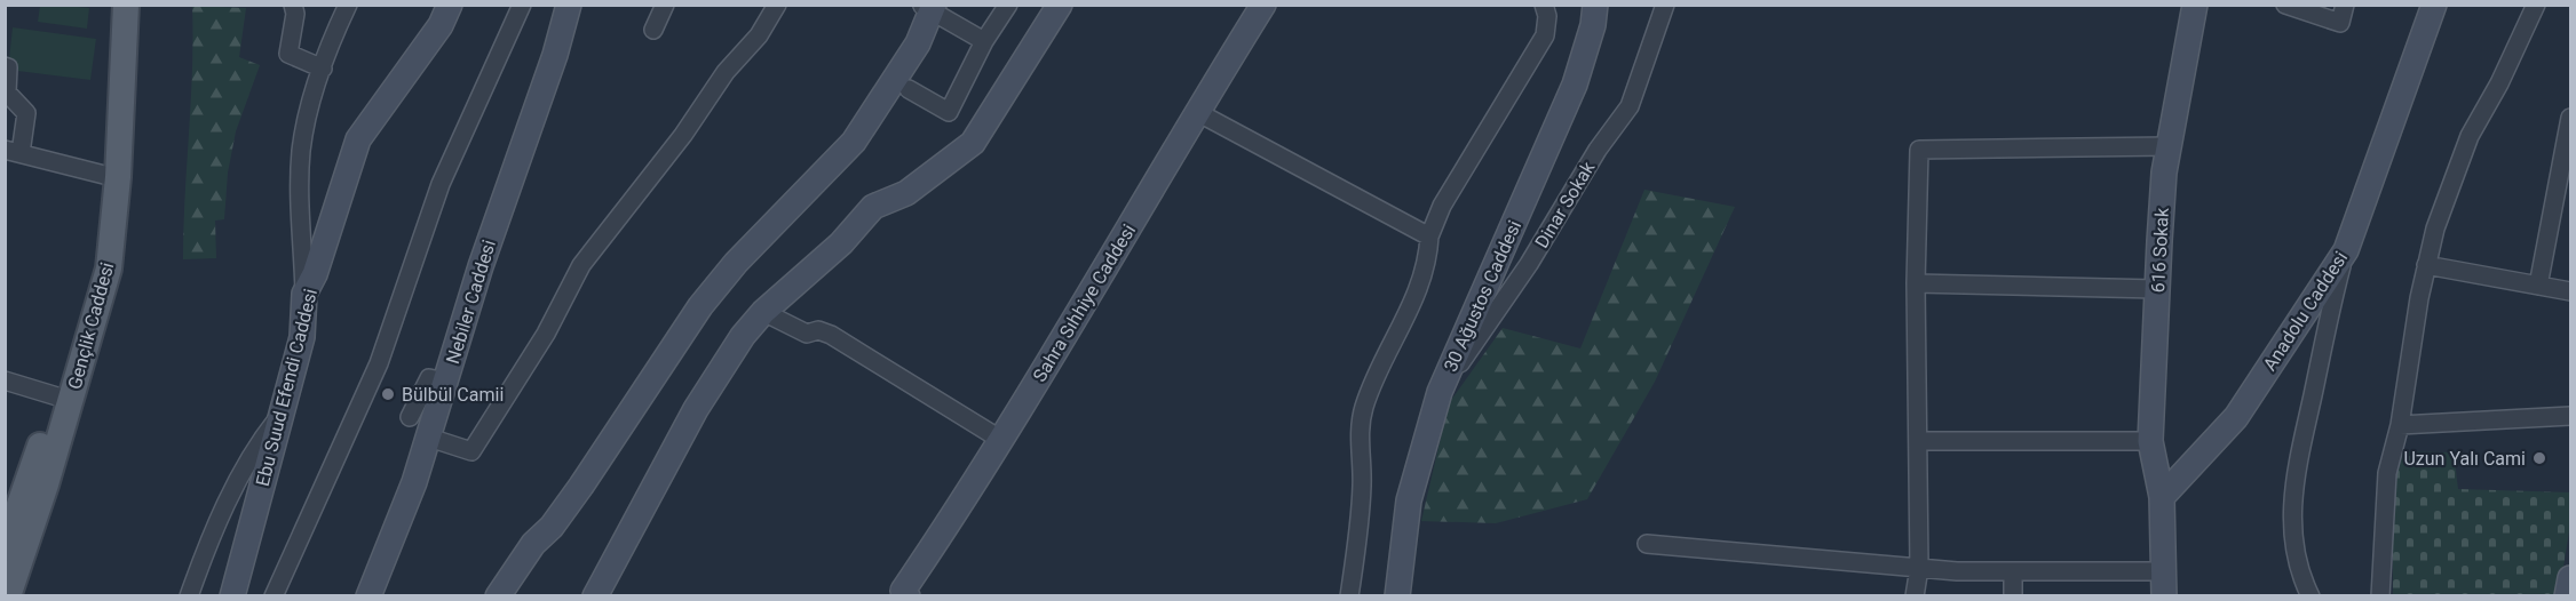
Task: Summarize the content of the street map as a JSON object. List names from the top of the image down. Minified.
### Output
{"streets":{"main road":["Gençlik Caddesi"],"street":["Dinar Sokak","616 Sokak","30 Ağustos Caddesi","Nebiler Caddesi","Sahra Sıhhiye Caddesi","Anadolu Caddesi","Ebu Suud Efendi Caddesi"]},"crossings":[["Dinar Sokak","30 Ağustos Caddesi"],["616 Sokak","Anadolu Caddesi"]],"places":["Bülbül Camii","Uzun Yalı Cami"]}
